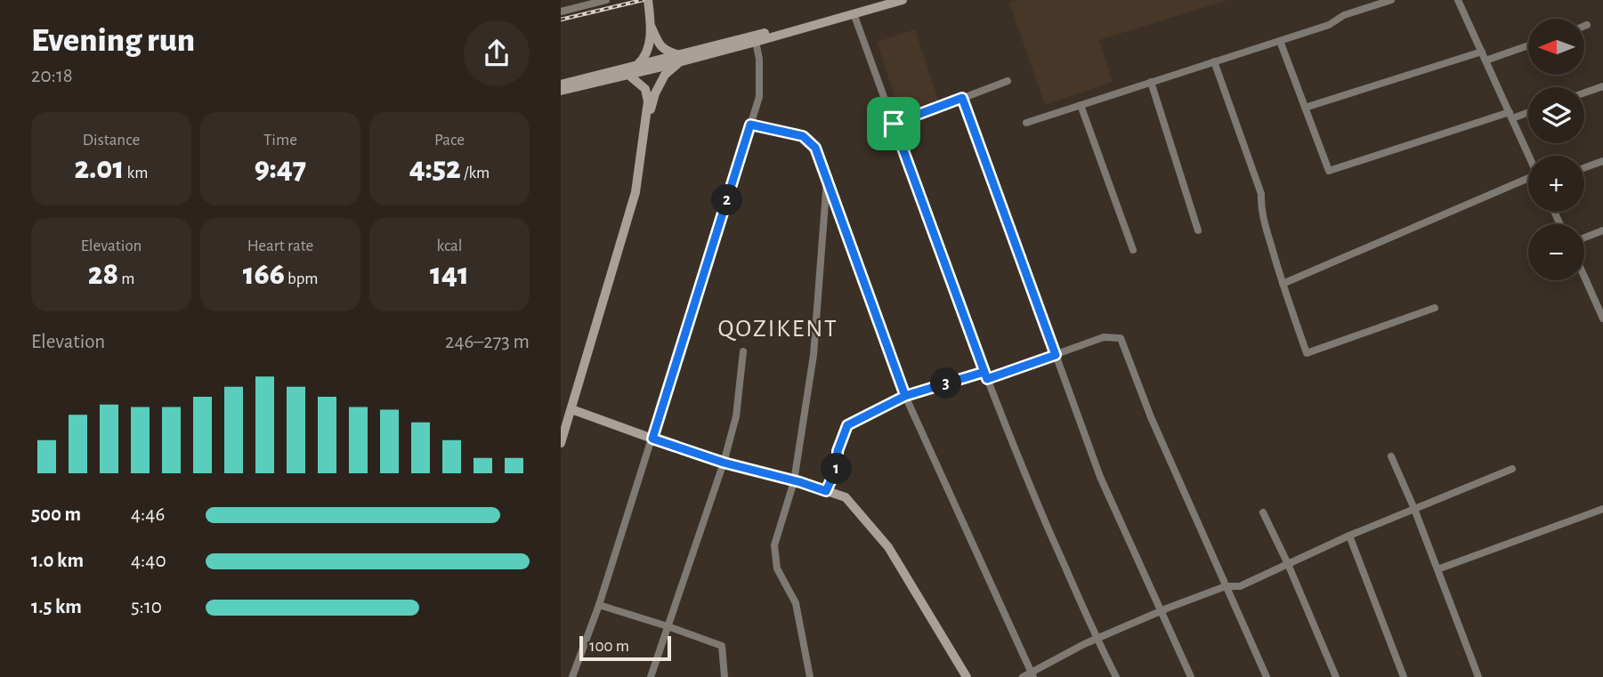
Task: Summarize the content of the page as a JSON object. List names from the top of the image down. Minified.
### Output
{"districts":["QOZIKENT"],"scale_bar":"100 m","north":"left","page":{"heading":["Evening run","20:18"],"map_buttons":["+","−"],"stats":[["Distance","2.01 km"],["Time","9:47"],["Pace","4:52 /km"],["Elevation","28 m"],["Heart rate","166 bpm"],["kcal","141"]],"pins":["2","3","1"],"chart":["Elevation","246–273 m"],"list":[{"name":"500 m","note":"4:46"},{"name":"1.0 km","note":"4:40"},{"name":"1.5 km","note":"5:10"}],"scale":"100 m"}}
